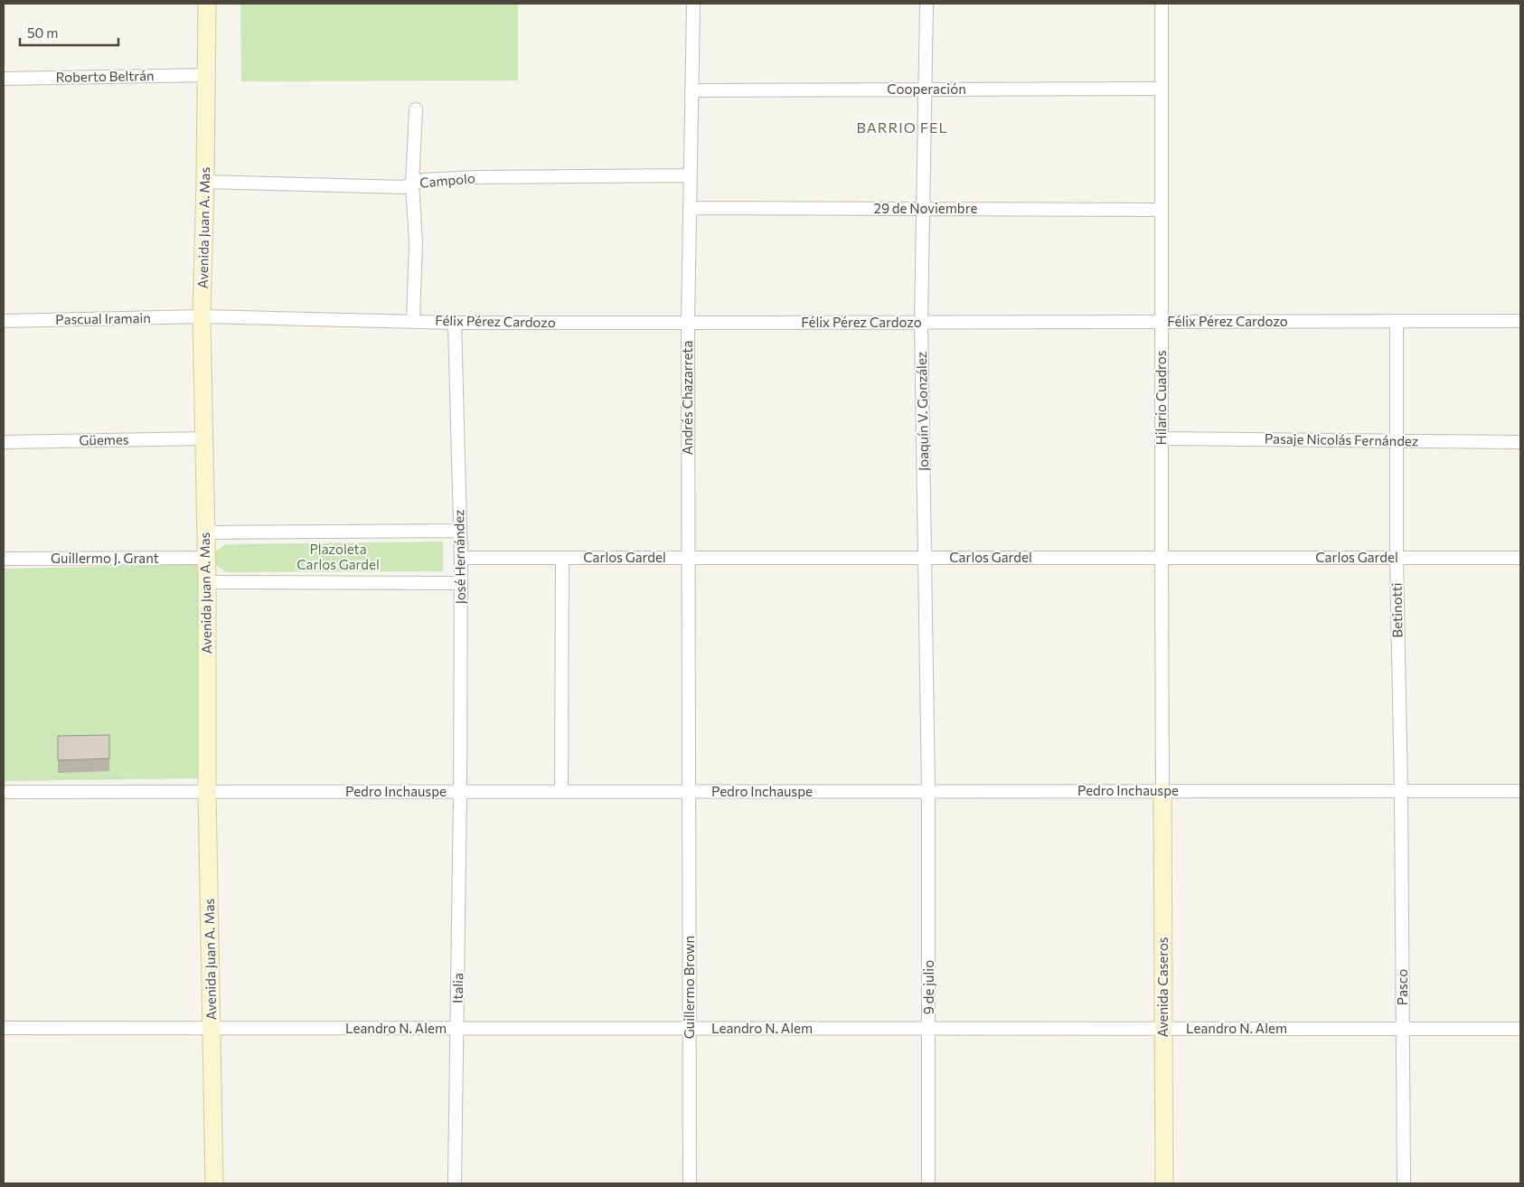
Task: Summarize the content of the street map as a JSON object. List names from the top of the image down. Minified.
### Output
{"streets":{"main road":["Avenida Juan A. Mas","Avenida Caseros"],"street":["Roberto Beltrán","Cooperación","Campolo","29 de Noviembre","Pascual Iramain","Félix Pérez Cardozo","Andrés Chazarreta","Hilario Cuadros","Joaquín V. González","Güemes","Pasaje Nicolás Fernández","José Hernández","Carlos Gardel","Guillermo J. Grant","Betinotti","Pedro Inchauspe","Guillermo Brown","9 de julio","Pasco","Italia","Leandro N. Alem"]},"crossings":[["Roberto Beltrán","Avenida Juan A. Mas"],["Cooperación","Andrés Chazarreta"],["Cooperación","Hilario Cuadros"],["Cooperación","Joaquín V. González"],["Campolo","Avenida Juan A. Mas"],["Campolo","Andrés Chazarreta"],["29 de Noviembre","Andrés Chazarreta"],["29 de Noviembre","Hilario Cuadros"],["29 de Noviembre","Joaquín V. González"],["Avenida Juan A. Mas","Pascual Iramain"],["Avenida Juan A. Mas","Félix Pérez Cardozo"],["Avenida Juan A. Mas","Güemes"],["Avenida Juan A. Mas","Guillermo J. Grant"],["Avenida Juan A. Mas","Pedro Inchauspe"],["Avenida Juan A. Mas","Leandro N. Alem"],["Pascual Iramain","Félix Pérez Cardozo"],["Félix Pérez Cardozo","Andrés Chazarreta"],["Félix Pérez Cardozo","Hilario Cuadros"],["Félix Pérez Cardozo","Joaquín V. González"],["Félix Pérez Cardozo","José Hernández"],["Félix Pérez Cardozo","Betinotti"],["Andrés Chazarreta","Carlos Gardel"],["Andrés Chazarreta","Pedro Inchauspe"],["Andrés Chazarreta","Guillermo Brown"],["Hilario Cuadros","Pasaje Nicolás Fernández"],["Hilario Cuadros","Carlos Gardel"],["Hilario Cuadros","Pedro Inchauspe"],["Hilario Cuadros","Avenida Caseros"],["Joaquín V. González","Carlos Gardel"],["Joaquín V. González","Pedro Inchauspe"],["Joaquín V. González","9 de julio"],["Pasaje Nicolás Fernández","Betinotti"],["José Hernández","Carlos Gardel"],["José Hernández","Pedro Inchauspe"],["José Hernández","Italia"],["Carlos Gardel","Betinotti"],["Betinotti","Pedro Inchauspe"],["Betinotti","Pasco"],["Pedro Inchauspe","Guillermo Brown"],["Pedro Inchauspe","9 de julio"],["Pedro Inchauspe","Avenida Caseros"],["Pedro Inchauspe","Pasco"],["Pedro Inchauspe","Italia"],["Guillermo Brown","Leandro N. Alem"],["9 de julio","Leandro N. Alem"],["Avenida Caseros","Leandro N. Alem"],["Pasco","Leandro N. Alem"],["Italia","Leandro N. Alem"]],"districts":["BARRIO FEL"],"parks":["Plazoleta Carlos Gardel"],"scale_bar":"50 m"}
